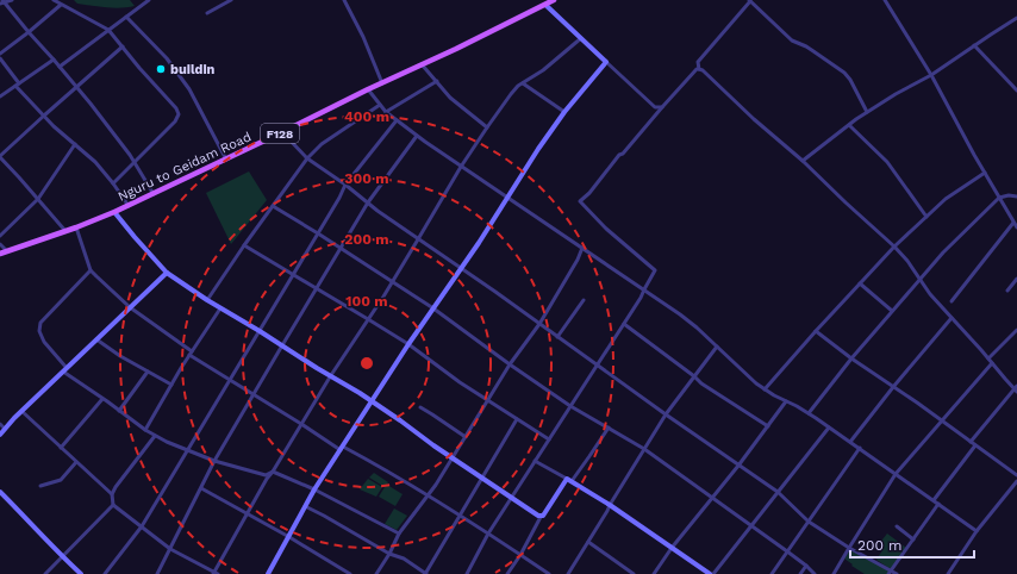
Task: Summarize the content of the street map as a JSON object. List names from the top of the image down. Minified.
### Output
{"streets":{"main road":["F128","Nguru to Geidam Road"]},"places":["buildin"],"scale_bar":"200 m","rings":["400 m","300 m","200 m","100 m"]}
